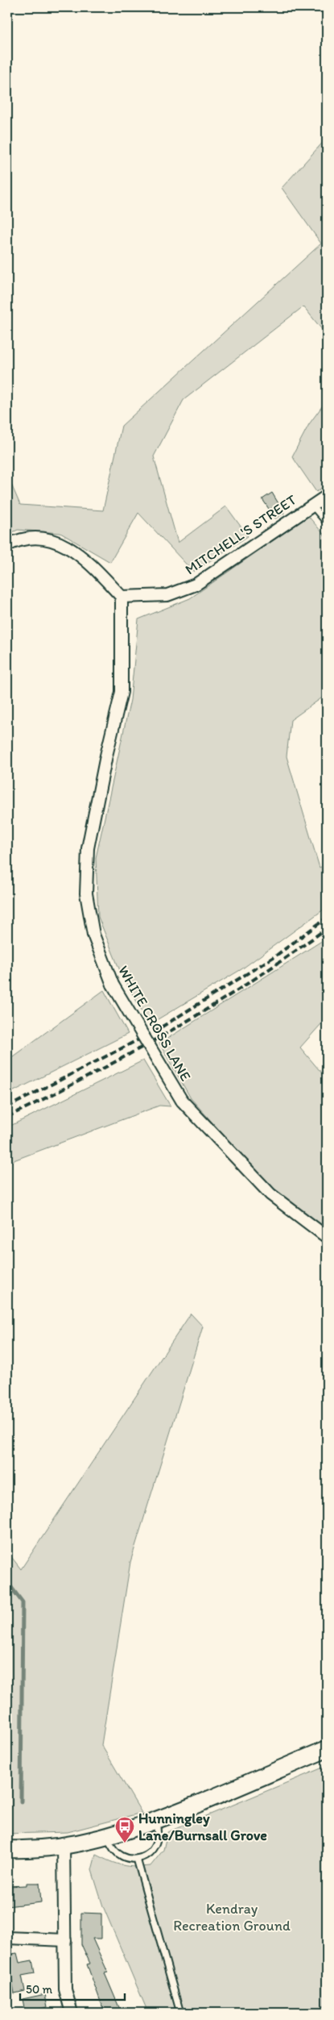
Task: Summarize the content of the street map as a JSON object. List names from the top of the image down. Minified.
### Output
{"streets":{"street":["MITCHELL'S STREET","WHITE CROSS LANE"]},"crossings":[["MITCHELL'S STREET","WHITE CROSS LANE"]],"parks":["Kendray Recreation Ground"],"places":{"bus stop":["Hunningley Lane/Burnsall Grove"]},"scale_bar":"50 m"}
